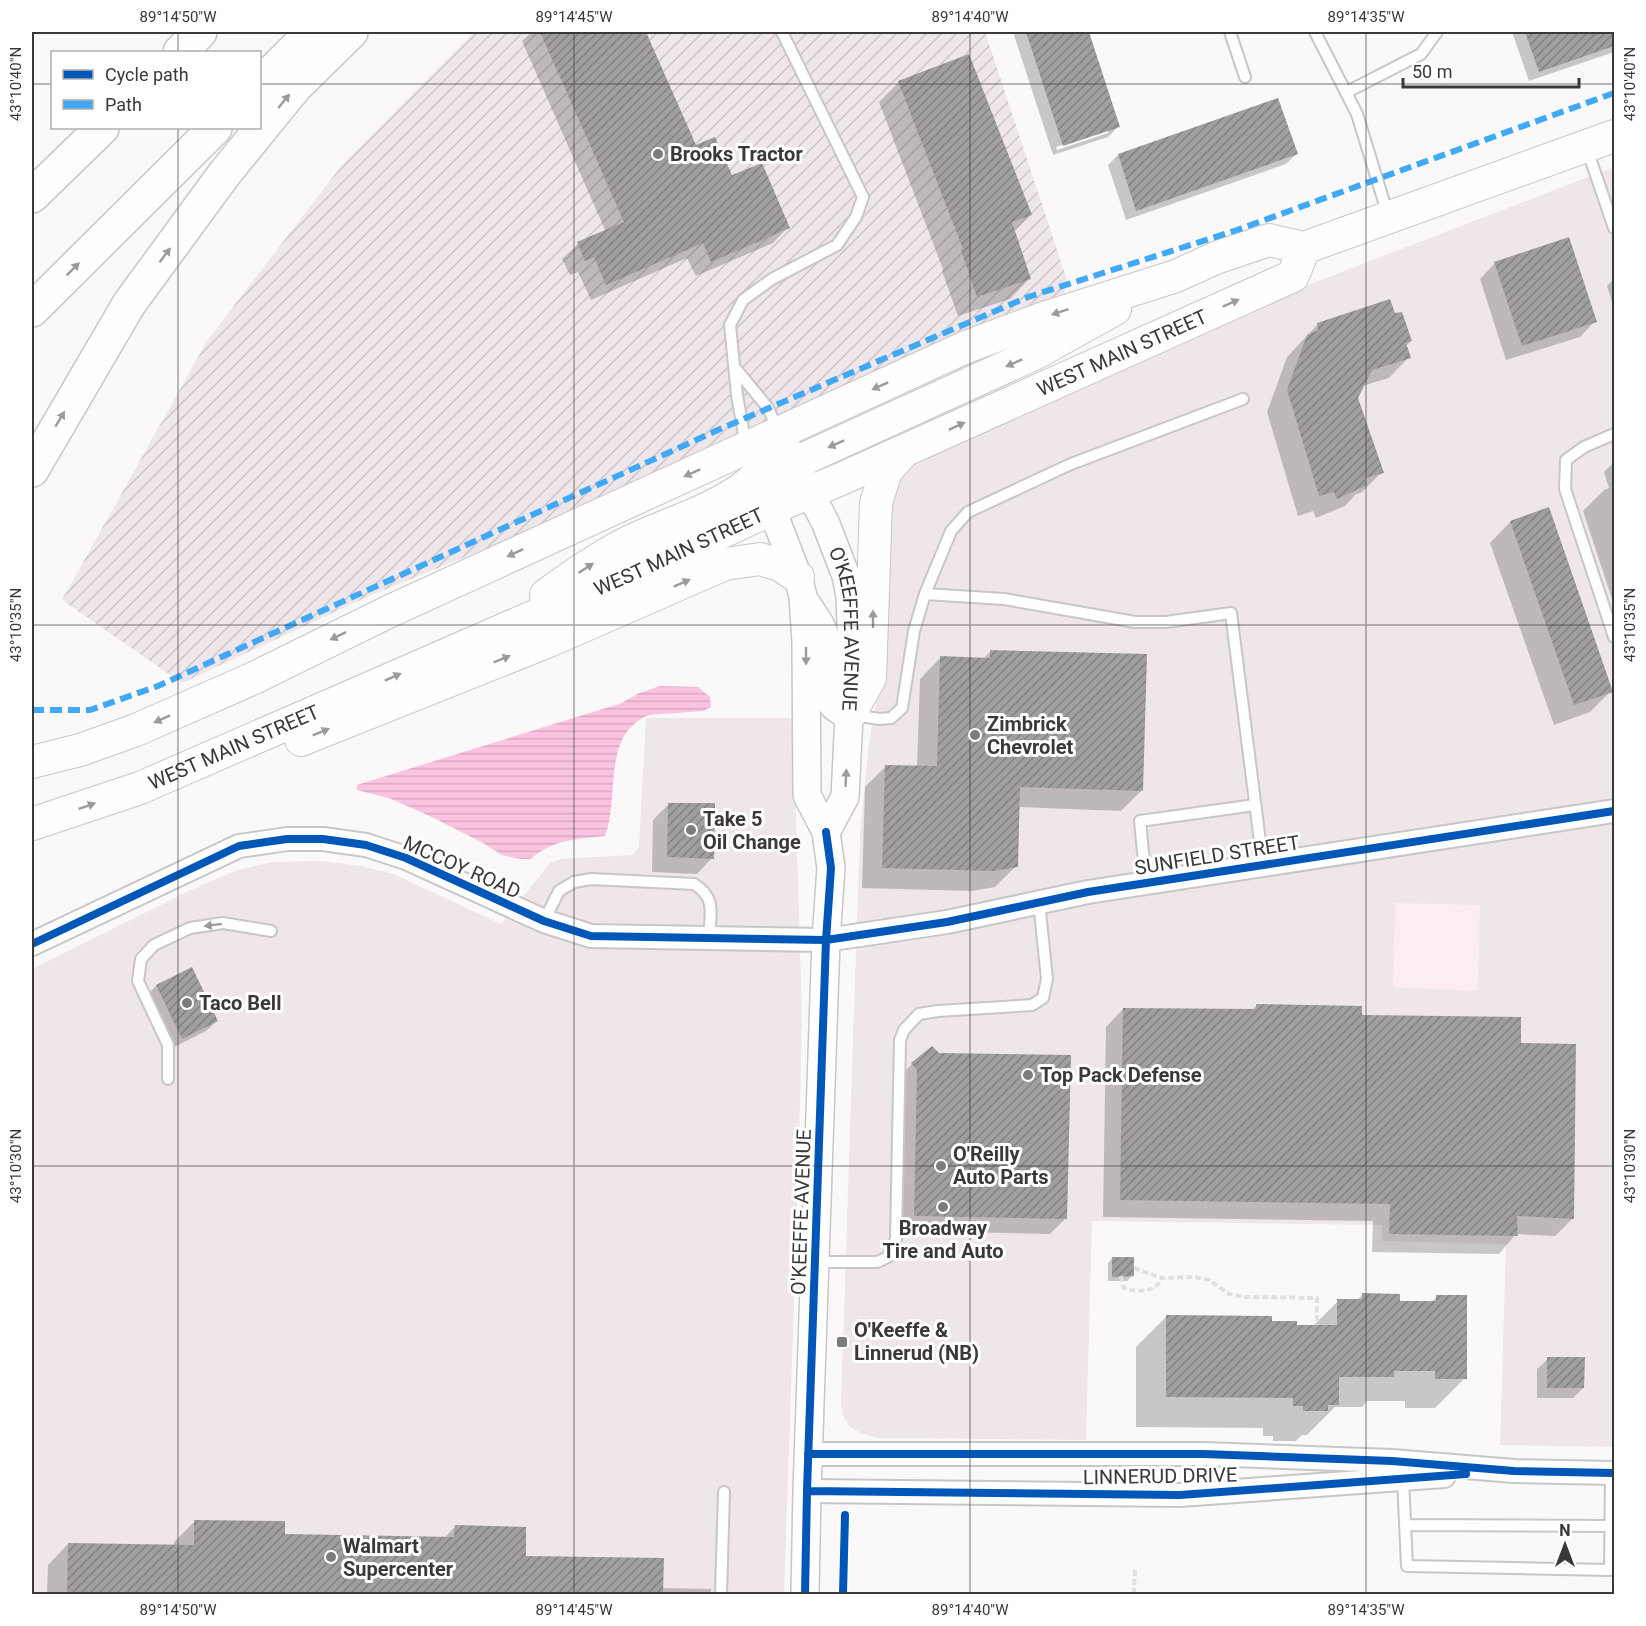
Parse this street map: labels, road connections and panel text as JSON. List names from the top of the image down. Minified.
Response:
{"streets":{"main road":["WEST MAIN STREET"],"street":["O'KEEFFE AVENUE","SUNFIELD STREET","MCCOY ROAD","LINNERUD DRIVE"]},"crossings":[["WEST MAIN STREET","O'KEEFFE AVENUE"],["O'KEEFFE AVENUE","SUNFIELD STREET"],["O'KEEFFE AVENUE","MCCOY ROAD"],["O'KEEFFE AVENUE","LINNERUD DRIVE"],["SUNFIELD STREET","MCCOY ROAD"]],"places":{"other":["Brooks Tractor","Zimbrick Chevrolet","Take 5 Oil Change","Taco Bell","Top Pack Defense","O'Reilly Auto Parts","Broadway Tire and Auto","Walmart Supercenter"],"transit":["O'Keeffe & Linnerud (NB)"]},"legend":["Cycle path","Path"],"scale_bar":"50 m","north":"top","coordinates":["89°14'50\"W","89°14'45\"W","89°14'40\"W","89°14'35\"W","43°10'40\"N","43°10'35\"N","43°10'30\"N"]}
